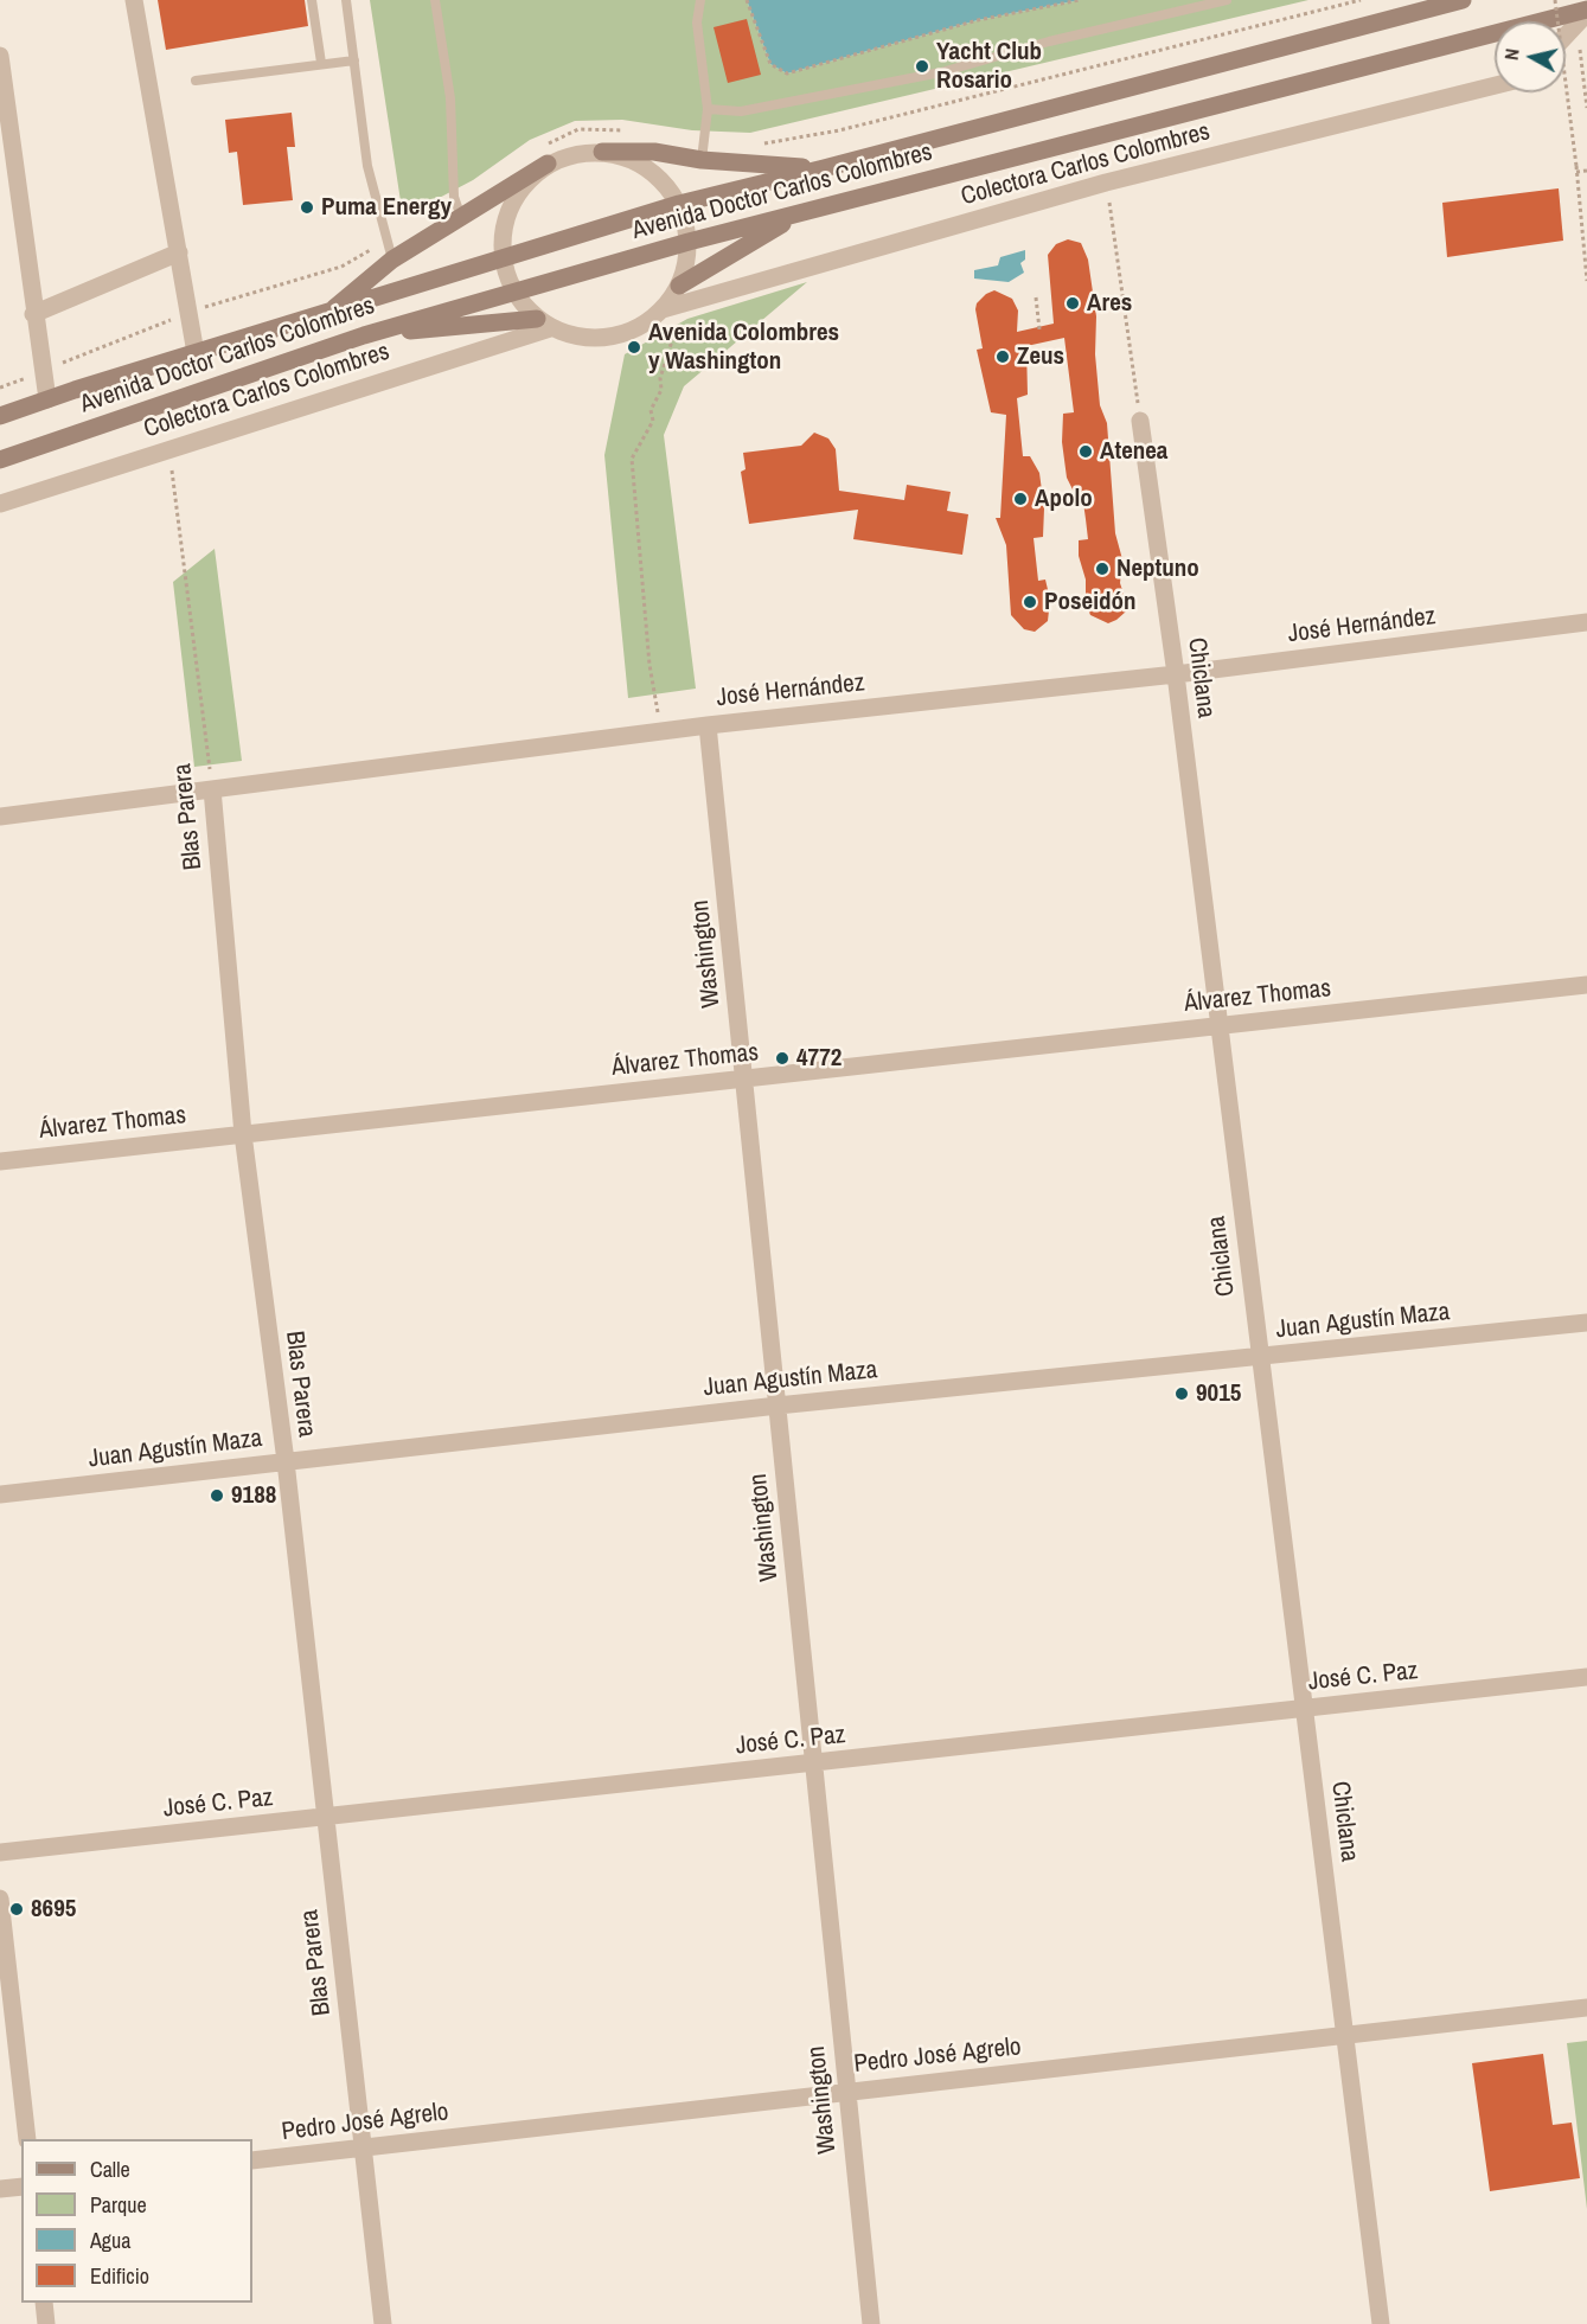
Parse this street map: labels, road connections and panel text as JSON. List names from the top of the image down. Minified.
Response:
{"streets":{"main road":["Avenida Doctor Carlos Colombres"],"street":["Colectora Carlos Colombres","José Hernández","Chiclana","Blas Parera","Washington","Álvarez Thomas","Juan Agustín Maza","José C. Paz","Pedro José Agrelo"]},"crossings":[["Colectora Carlos Colombres","Blas Parera"],["José Hernández","Chiclana"],["José Hernández","Blas Parera"],["José Hernández","Washington"],["Chiclana","Álvarez Thomas"],["Chiclana","Juan Agustín Maza"],["Chiclana","José C. Paz"],["Chiclana","Pedro José Agrelo"],["Blas Parera","Álvarez Thomas"],["Blas Parera","Juan Agustín Maza"],["Blas Parera","José C. Paz"],["Blas Parera","Pedro José Agrelo"],["Washington","Álvarez Thomas"],["Washington","Juan Agustín Maza"],["Washington","José C. Paz"],["Washington","Pedro José Agrelo"]],"places":["Yacht Club Rosario","Puma Energy","Ares","Avenida Colombres y Washington","Zeus","Atenea","Apolo","Neptuno","Poseidón","4772","9015","9188","8695"],"legend":["Calle","Parque","Agua","Edificio"],"north":"left"}
